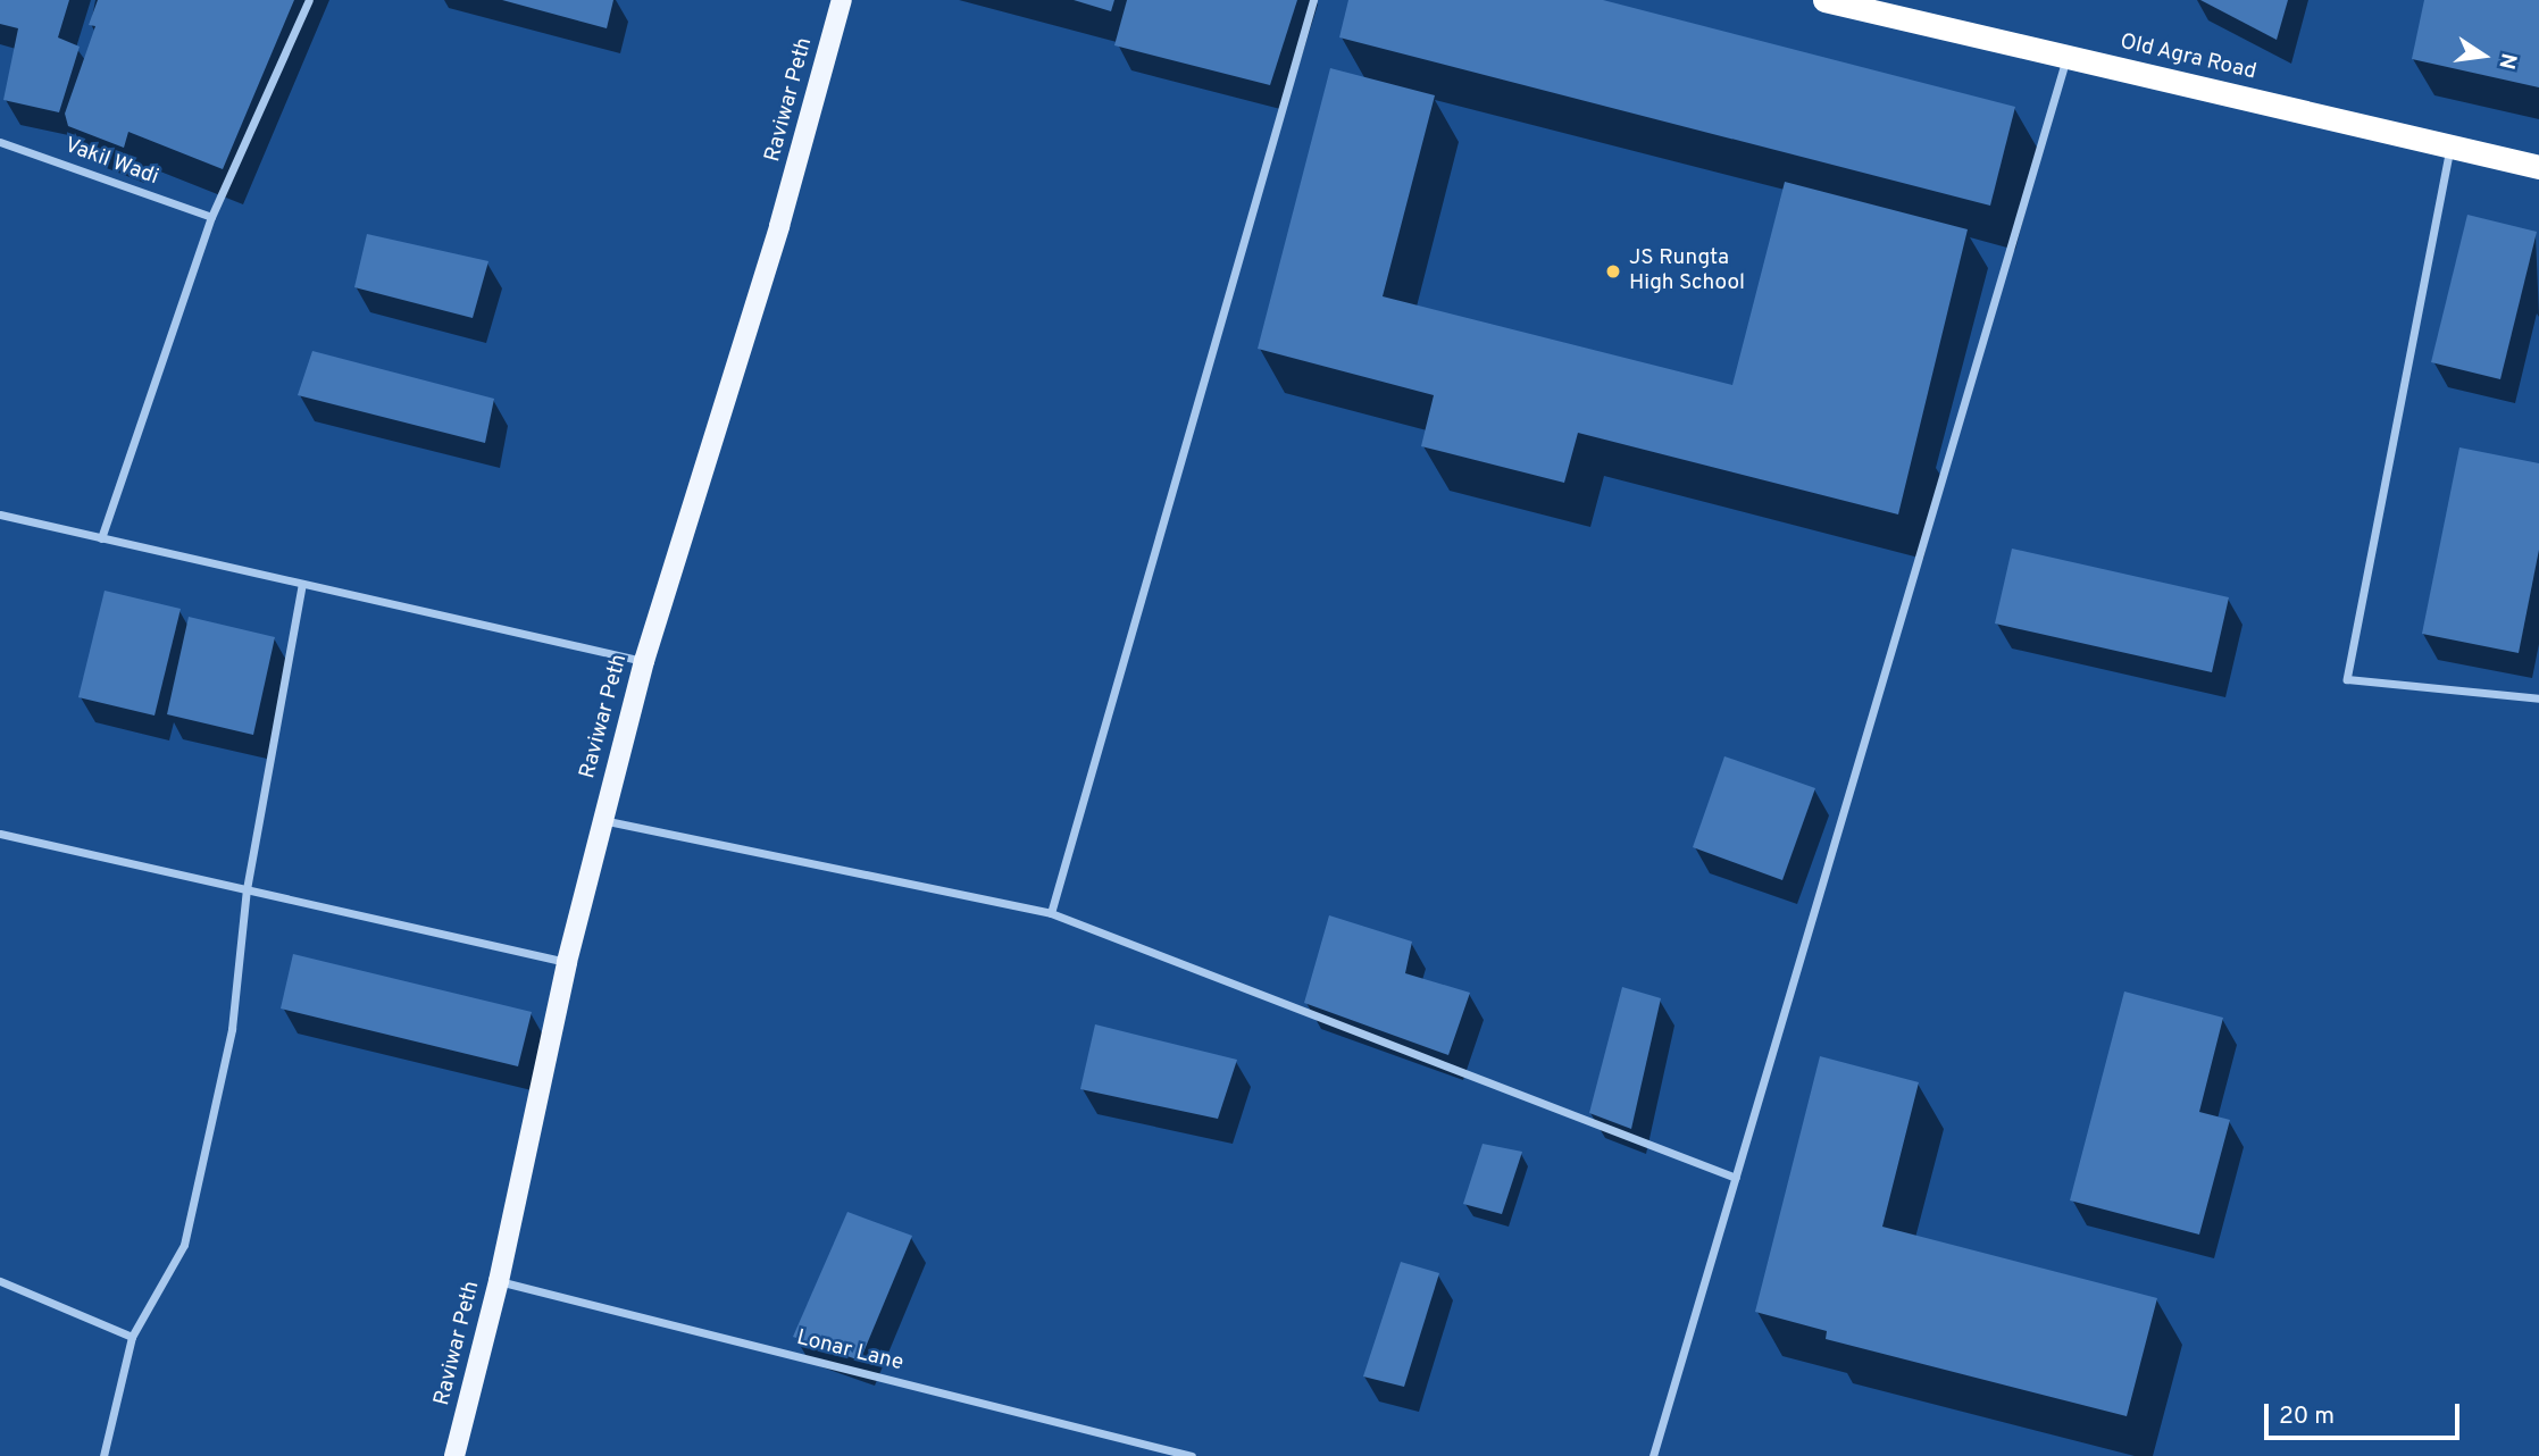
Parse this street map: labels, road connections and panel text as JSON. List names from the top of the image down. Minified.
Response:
{"streets":{"highway":["Old Agra Road"],"main road":["Raviwar Peth"],"street":["Vakil Wadi","Lonar Lane"]},"crossings":[["Raviwar Peth","Lonar Lane"]],"places":["JS Rungta High School"],"scale_bar":"20 m","north":"right"}
